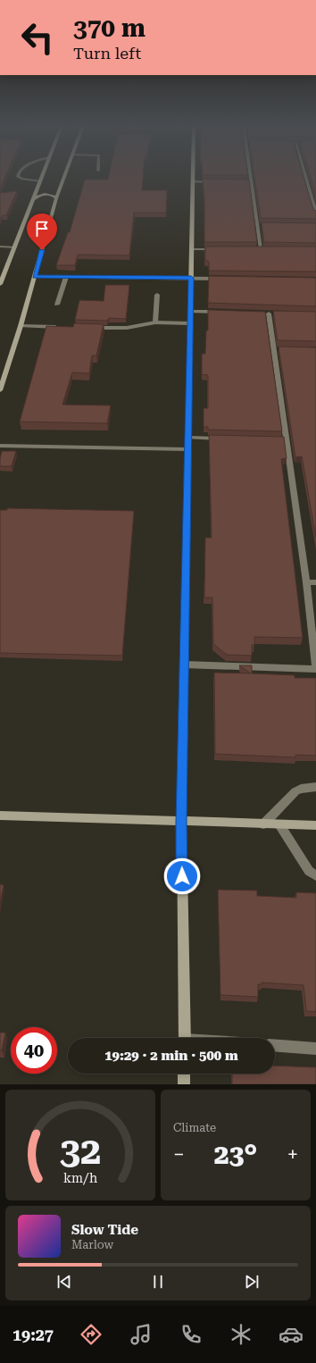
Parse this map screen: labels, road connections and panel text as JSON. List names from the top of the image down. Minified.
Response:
{"page":{"turn":["370 m","Turn left"],"limit":"40","trip":"19:29 · 2 min · 500 m","tile":"Climate","heat":["−","23°","+"],"song":["Slow Tide","Marlow"],"tabs":"19:27","gauge":["32","km/h"]}}
